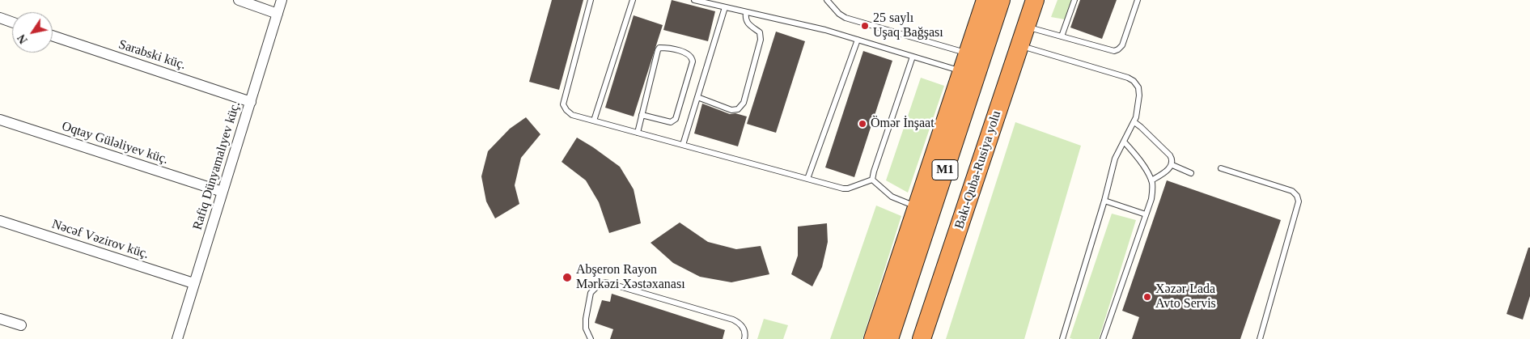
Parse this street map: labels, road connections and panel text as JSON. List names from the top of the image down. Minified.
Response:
{"streets":{"highway":["M1","Bakı-Quba-Rusiya yolu"],"street":["Sarabski küç.","Oqtay Güləliyev küç.","Rafiq Dünyamalıyev küç.","Nəcəf Vəzirov küç."]},"crossings":[["Sarabski küç.","Rafiq Dünyamalıyev küç."],["Oqtay Güləliyev küç.","Rafiq Dünyamalıyev küç."],["Rafiq Dünyamalıyev küç.","Nəcəf Vəzirov küç."]],"places":["25 saylı Uşaq Bağşası","Ömər İnşaat","Abşeron Rayon Mərkəzi Xəstəxanası","Xəzər Lada Avto Servis"],"north":"bottom left"}
